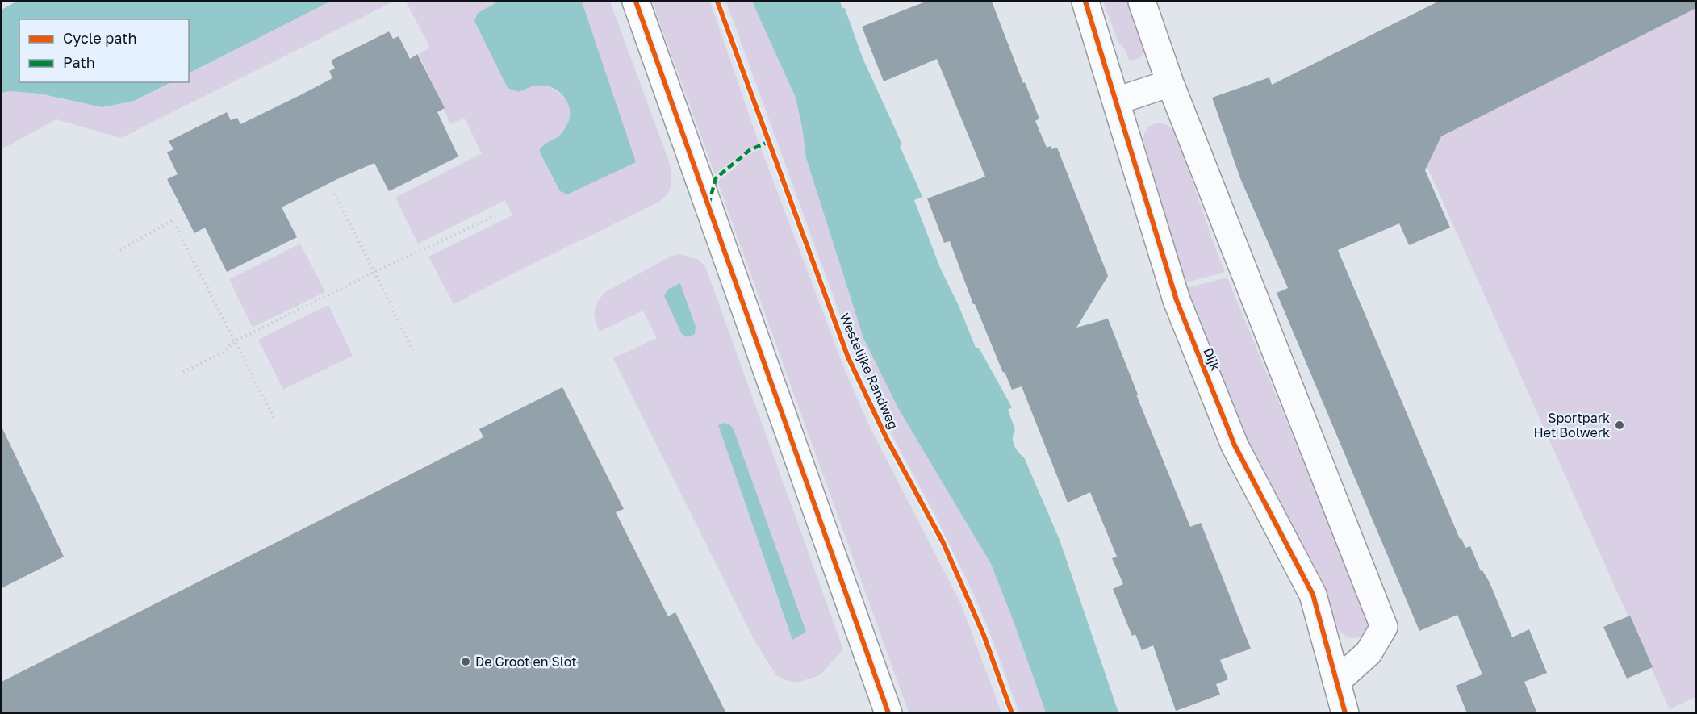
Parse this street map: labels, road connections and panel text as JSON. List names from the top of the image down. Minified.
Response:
{"streets":{"street":["Dijk"],"cycle path":["Westelijke Randweg"]},"places":["Sportpark Het Bolwerk","De Groot en Slot"],"legend":["Cycle path","Path"]}
